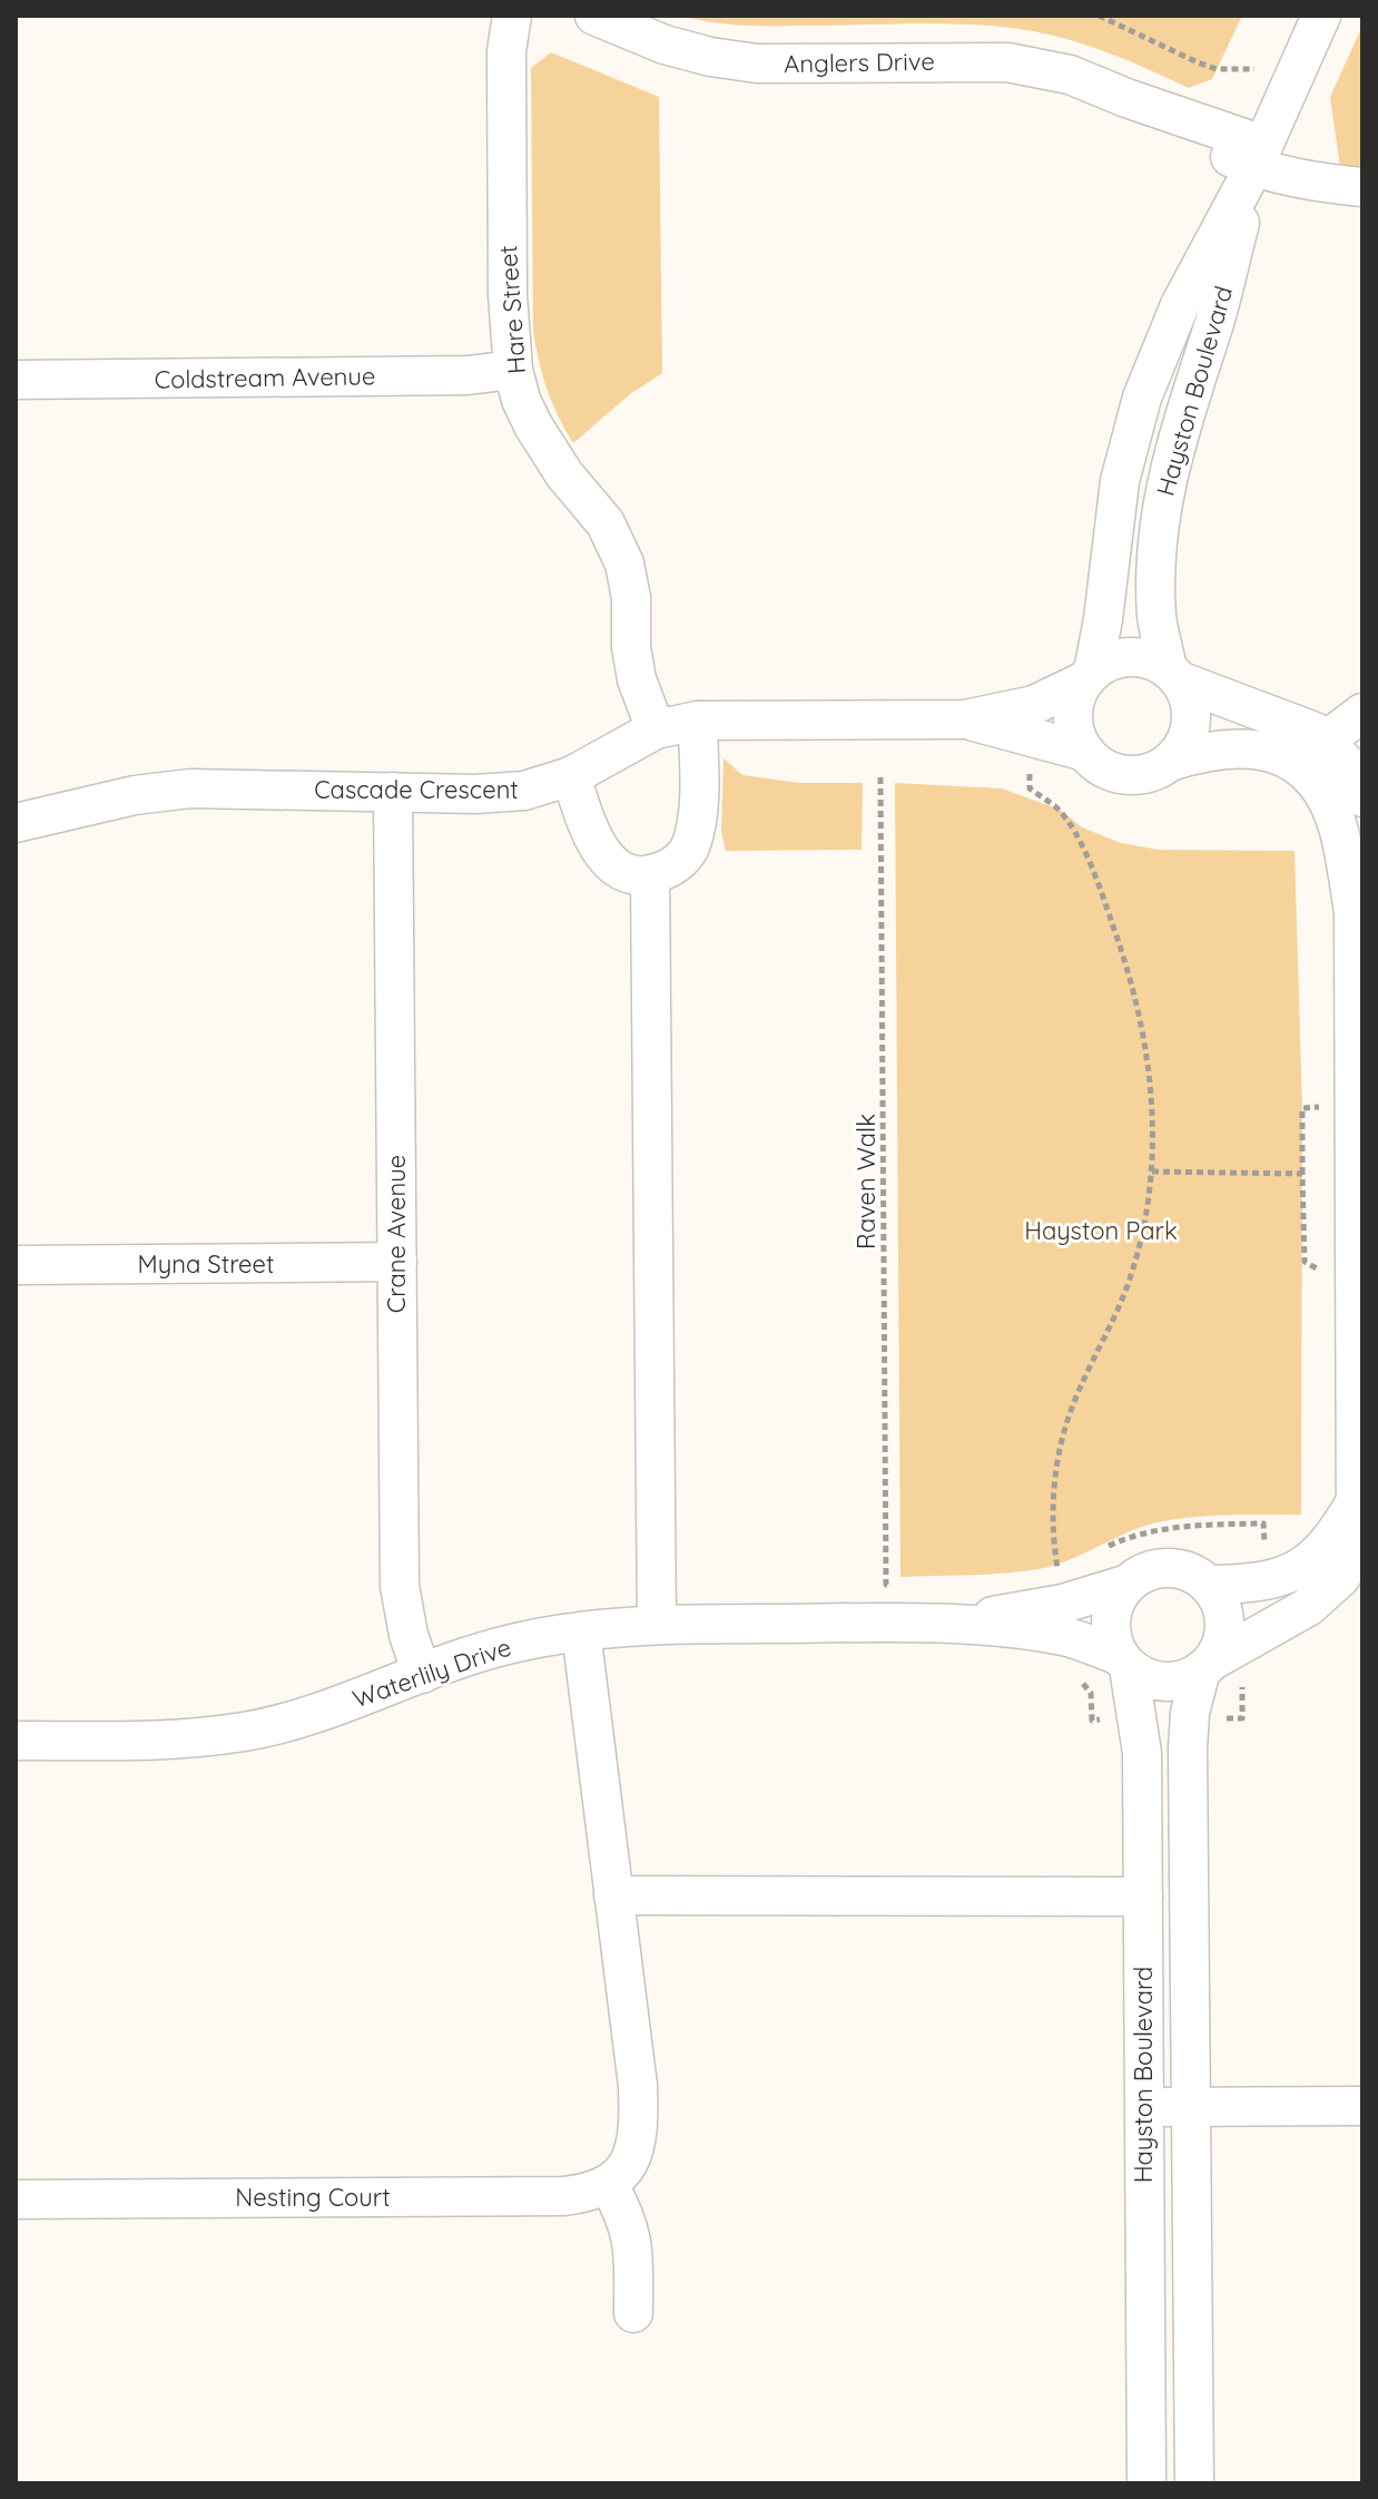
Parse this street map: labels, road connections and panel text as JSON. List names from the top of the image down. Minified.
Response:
{"streets":{"street":["Anglers Drive","Hare Street","Coldstream Avenue","Hayston Boulevard","Cascade Crescent","Crane Avenue","Myna Street","Waterlily Drive","Nesting Court"],"path":["Raven Walk"]},"crossings":[["Anglers Drive","Hayston Boulevard"],["Hare Street","Coldstream Avenue"],["Hare Street","Cascade Crescent"],["Hayston Boulevard","Cascade Crescent"],["Hayston Boulevard","Waterlily Drive"],["Cascade Crescent","Crane Avenue"],["Crane Avenue","Myna Street"],["Crane Avenue","Waterlily Drive"]],"parks":["Hayston Park"]}
